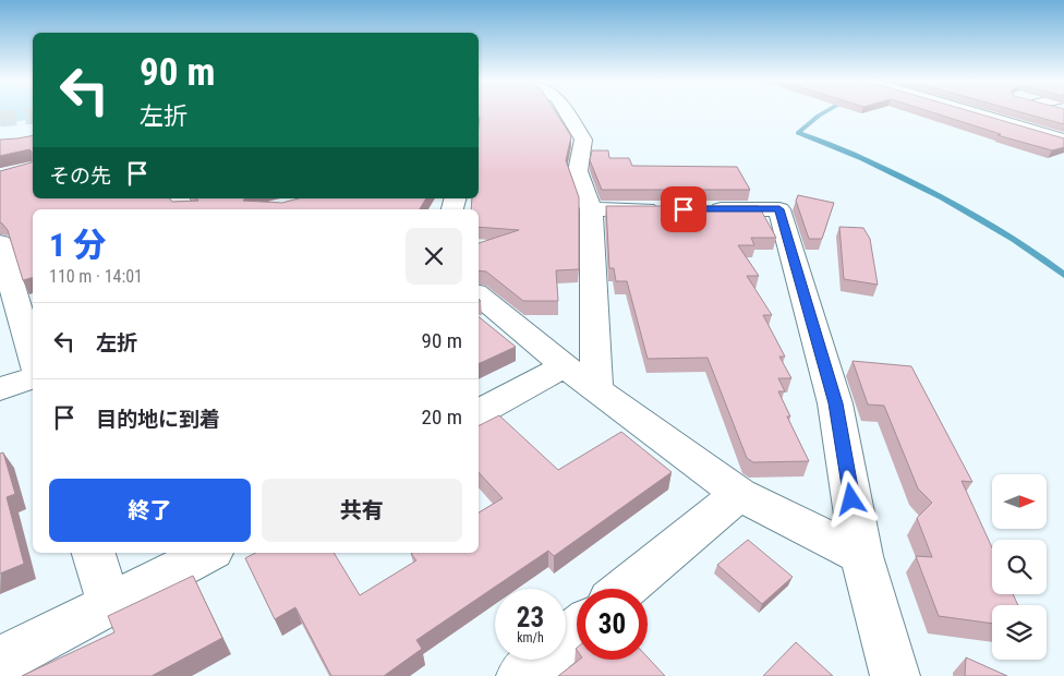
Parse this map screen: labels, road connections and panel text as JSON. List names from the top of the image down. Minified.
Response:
{"north":"right","page":{"turn":["90 m","左折"],"then":"その先","heading":["1 分","110 m · 14:01"],"list":[{"name":"左折","value":"90 m"},{"name":"目的地に到着","value":"20 m"}],"buttons":["終了","共有"],"speed":"23 km/h","limit":"30"}}
